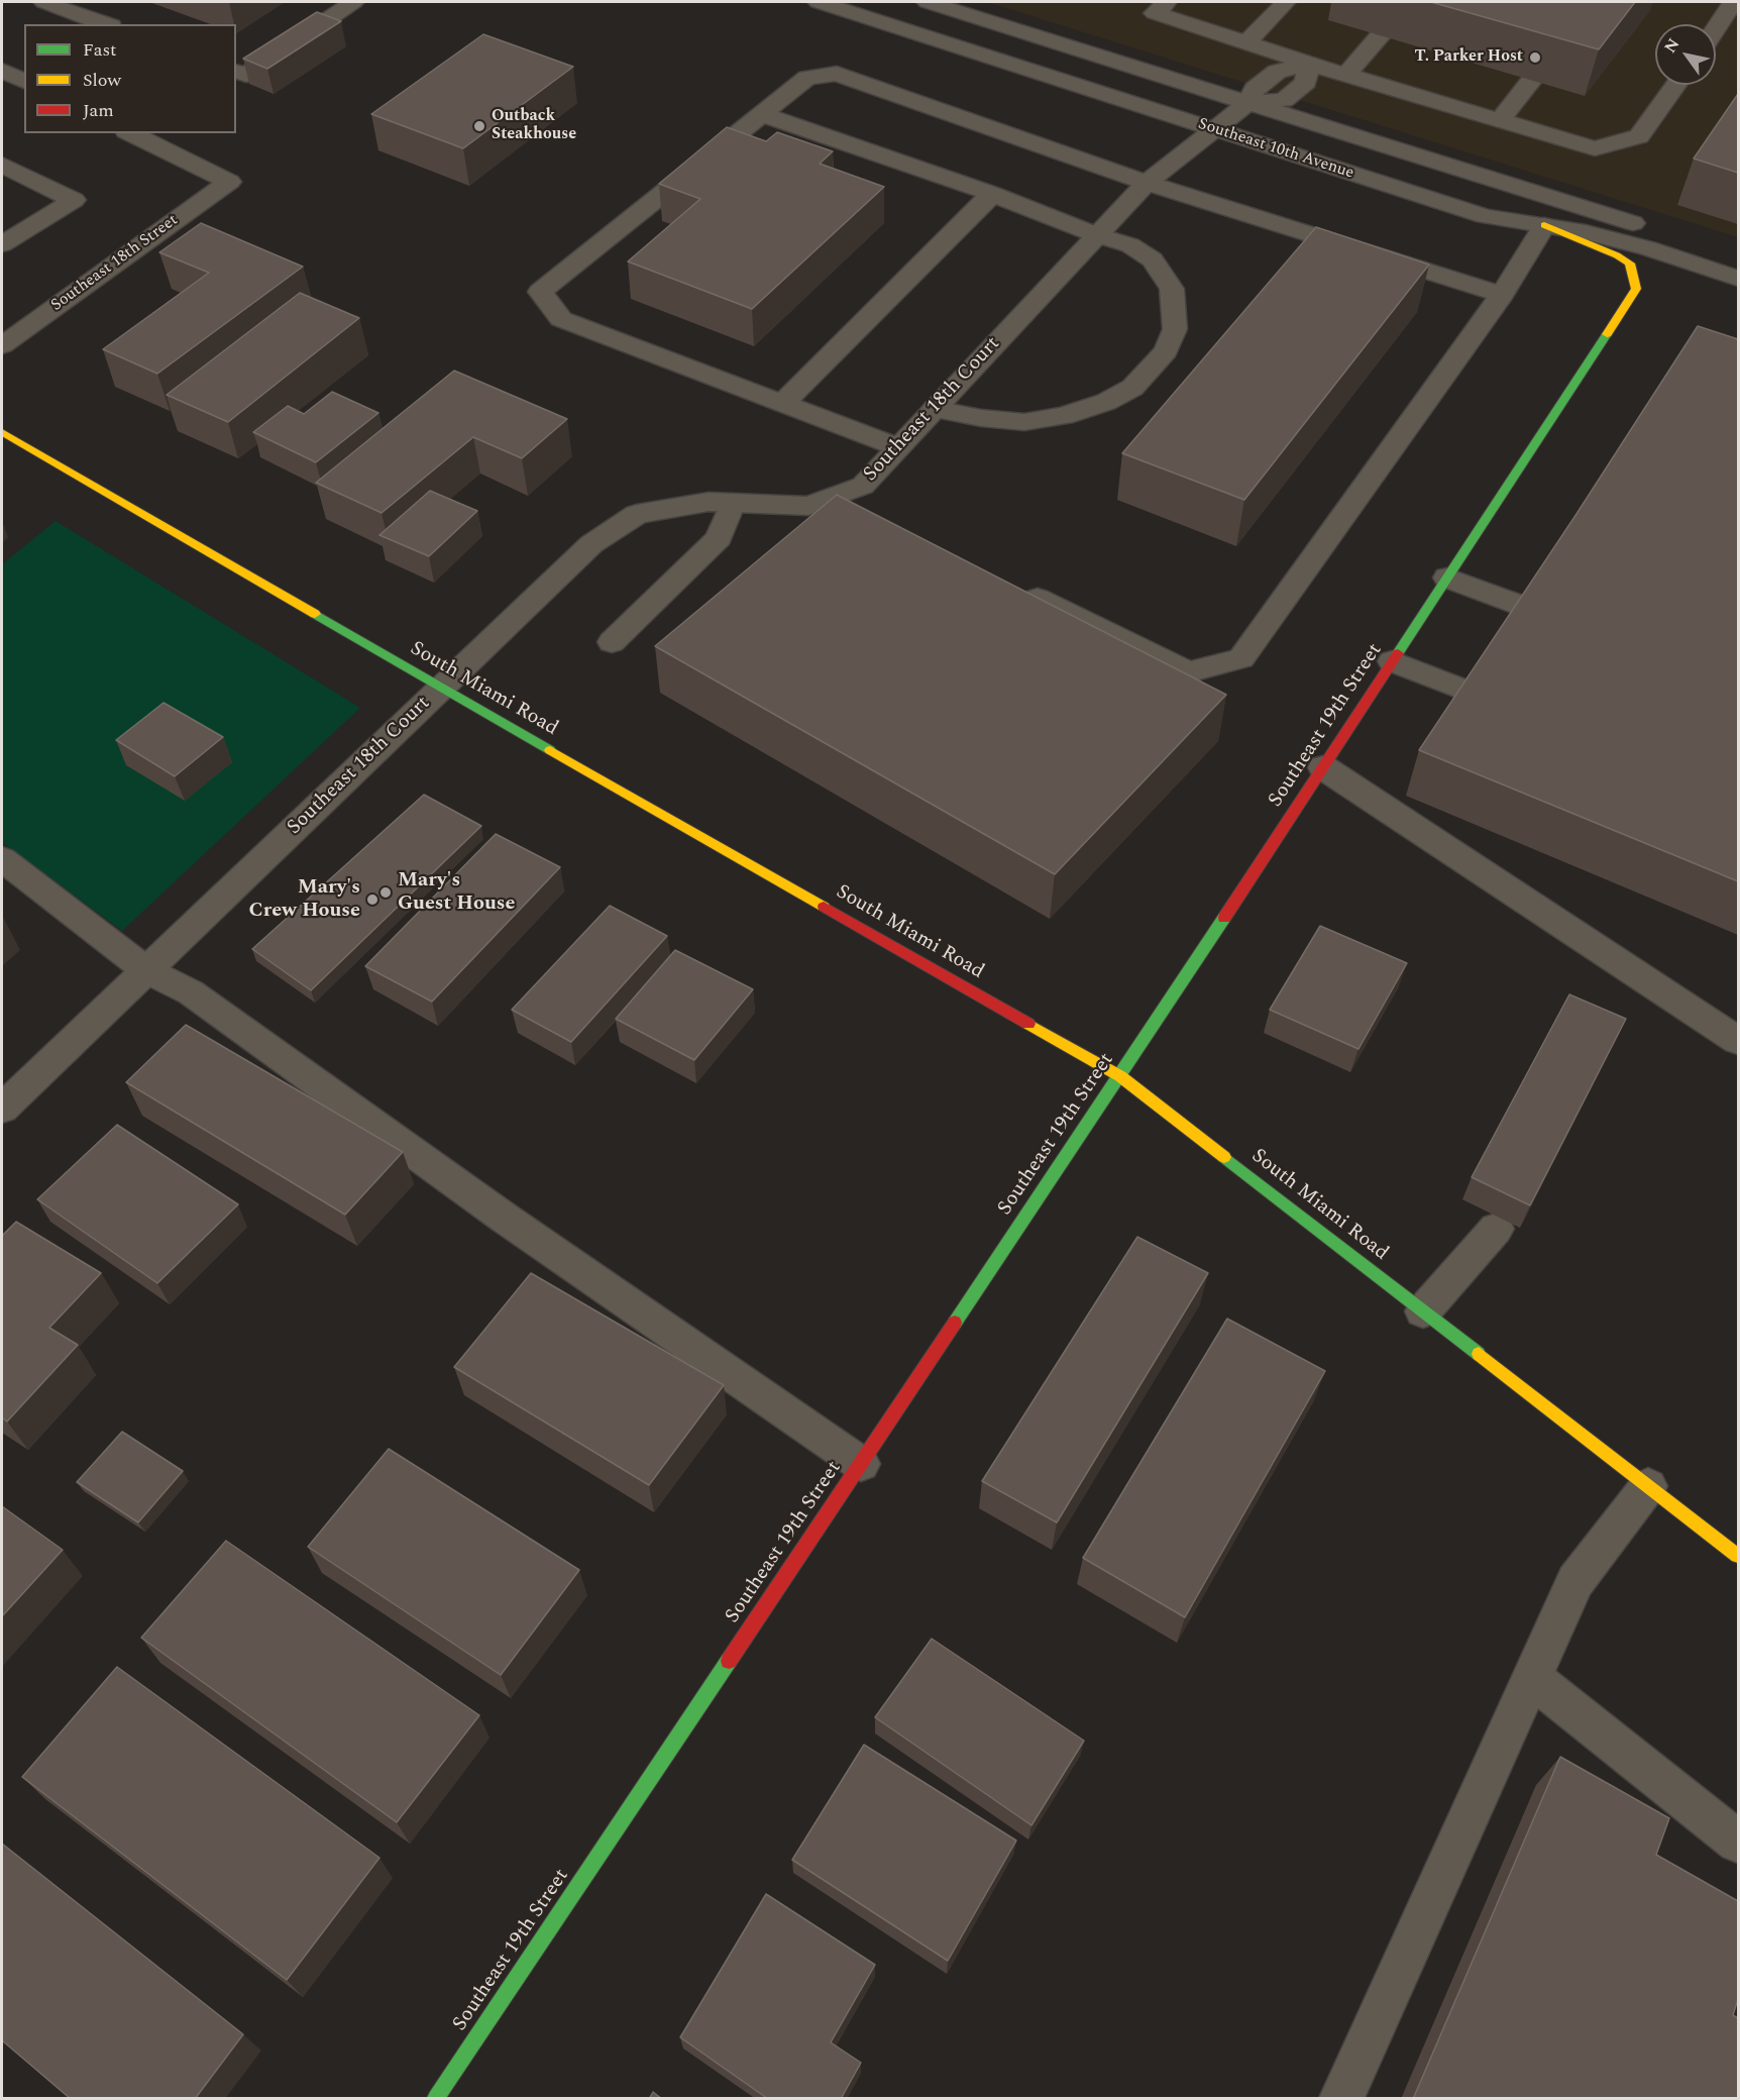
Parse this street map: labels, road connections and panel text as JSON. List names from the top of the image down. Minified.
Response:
{"streets":{"street":["Southeast 10th Avenue","Southeast 18th Street","Southeast 18th Court","South Miami Road","Southeast 19th Street"]},"crossings":[["Southeast 10th Avenue","Southeast 18th Court"],["Southeast 10th Avenue","Southeast 19th Street"],["Southeast 18th Court","South Miami Road"],["South Miami Road","Southeast 19th Street"]],"places":["T. Parker Host","Outback Steakhouse","Mary's Guest House","Mary's Crew House"],"legend":["Fast","Slow","Jam"],"north":"top left"}
